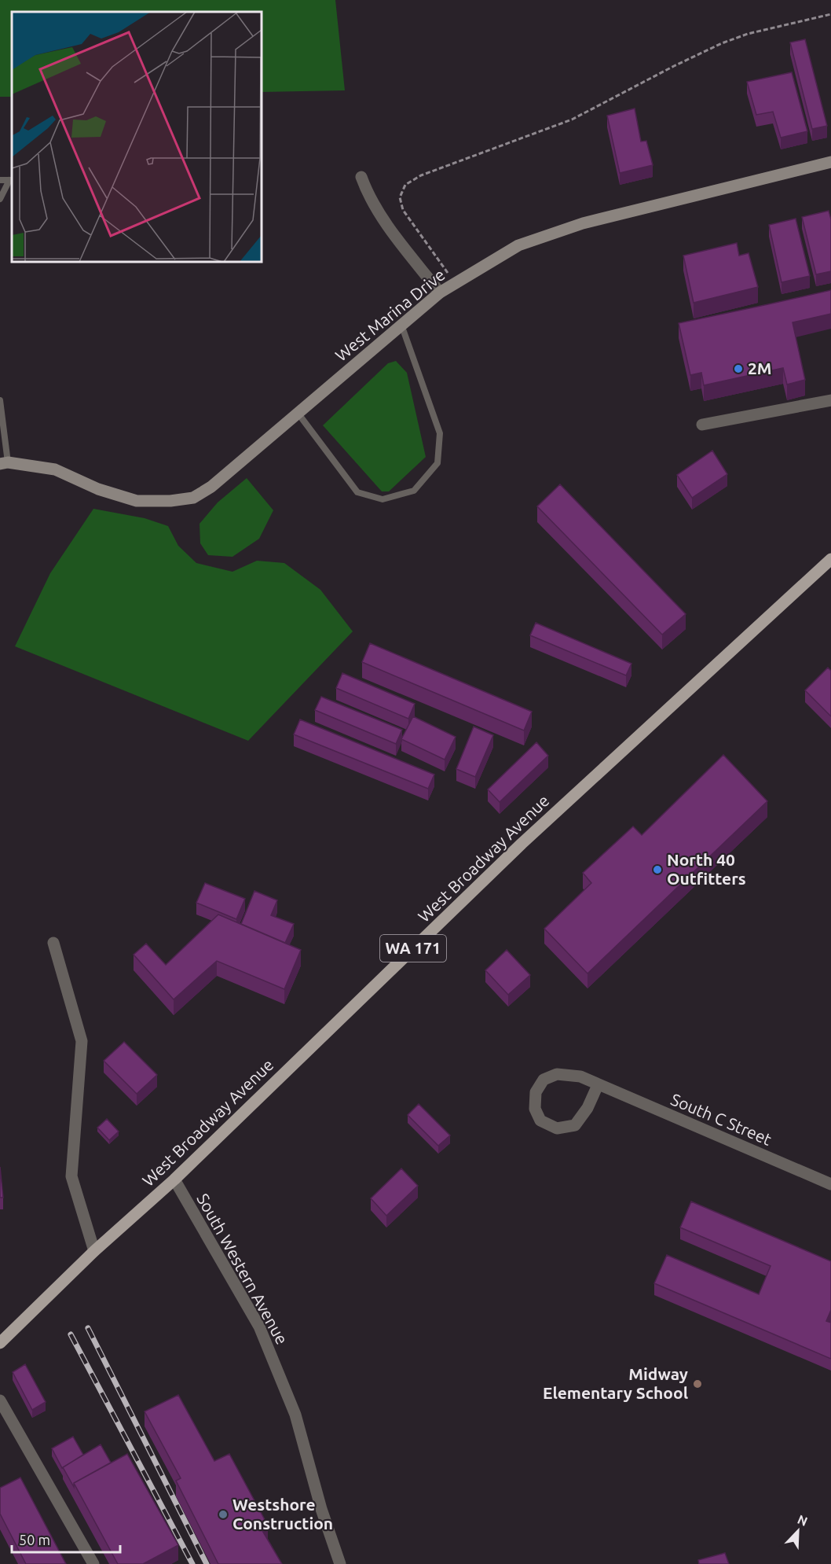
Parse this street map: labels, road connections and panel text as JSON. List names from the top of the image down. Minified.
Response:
{"streets":{"main road":["West Broadway Avenue","WA 171"],"street":["West Marina Drive","South C Street","South Western Avenue"]},"crossings":[["West Broadway Avenue","South Western Avenue"]],"places":["2M","North 40 Outfitters","Midway Elementary School","Westshore Construction"],"scale_bar":"50 m","north":"top right"}
